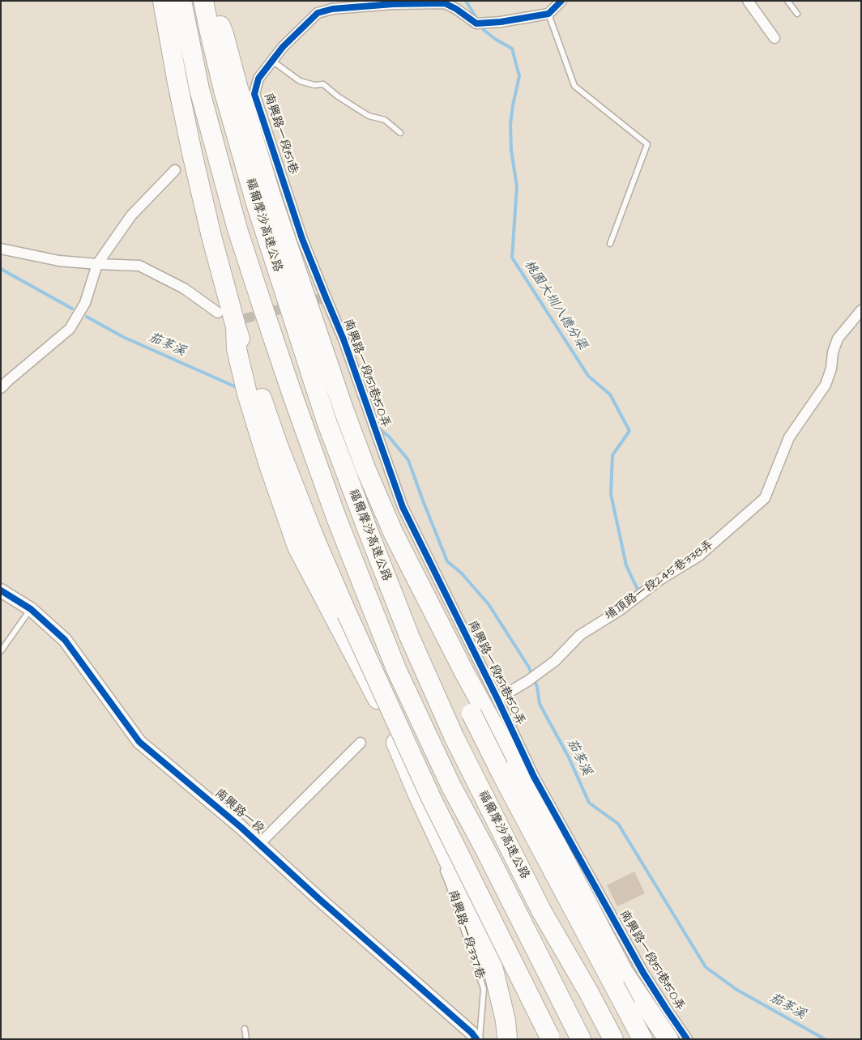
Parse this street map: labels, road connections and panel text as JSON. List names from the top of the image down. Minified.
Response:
{"streets":{"highway":["福爾摩沙高速公路"],"street":["南興路一段151巷","南興路一段151巷150弄","埔頂路一段245巷338弄","南興路一段"],"lane":["南興路一段337巷"]},"crossings":[["南興路一段151巷","南興路一段151巷150弄"],["南興路一段151巷150弄","埔頂路一段245巷338弄"]],"water":["桃園大圳八德分渠","茄苳溪"]}
